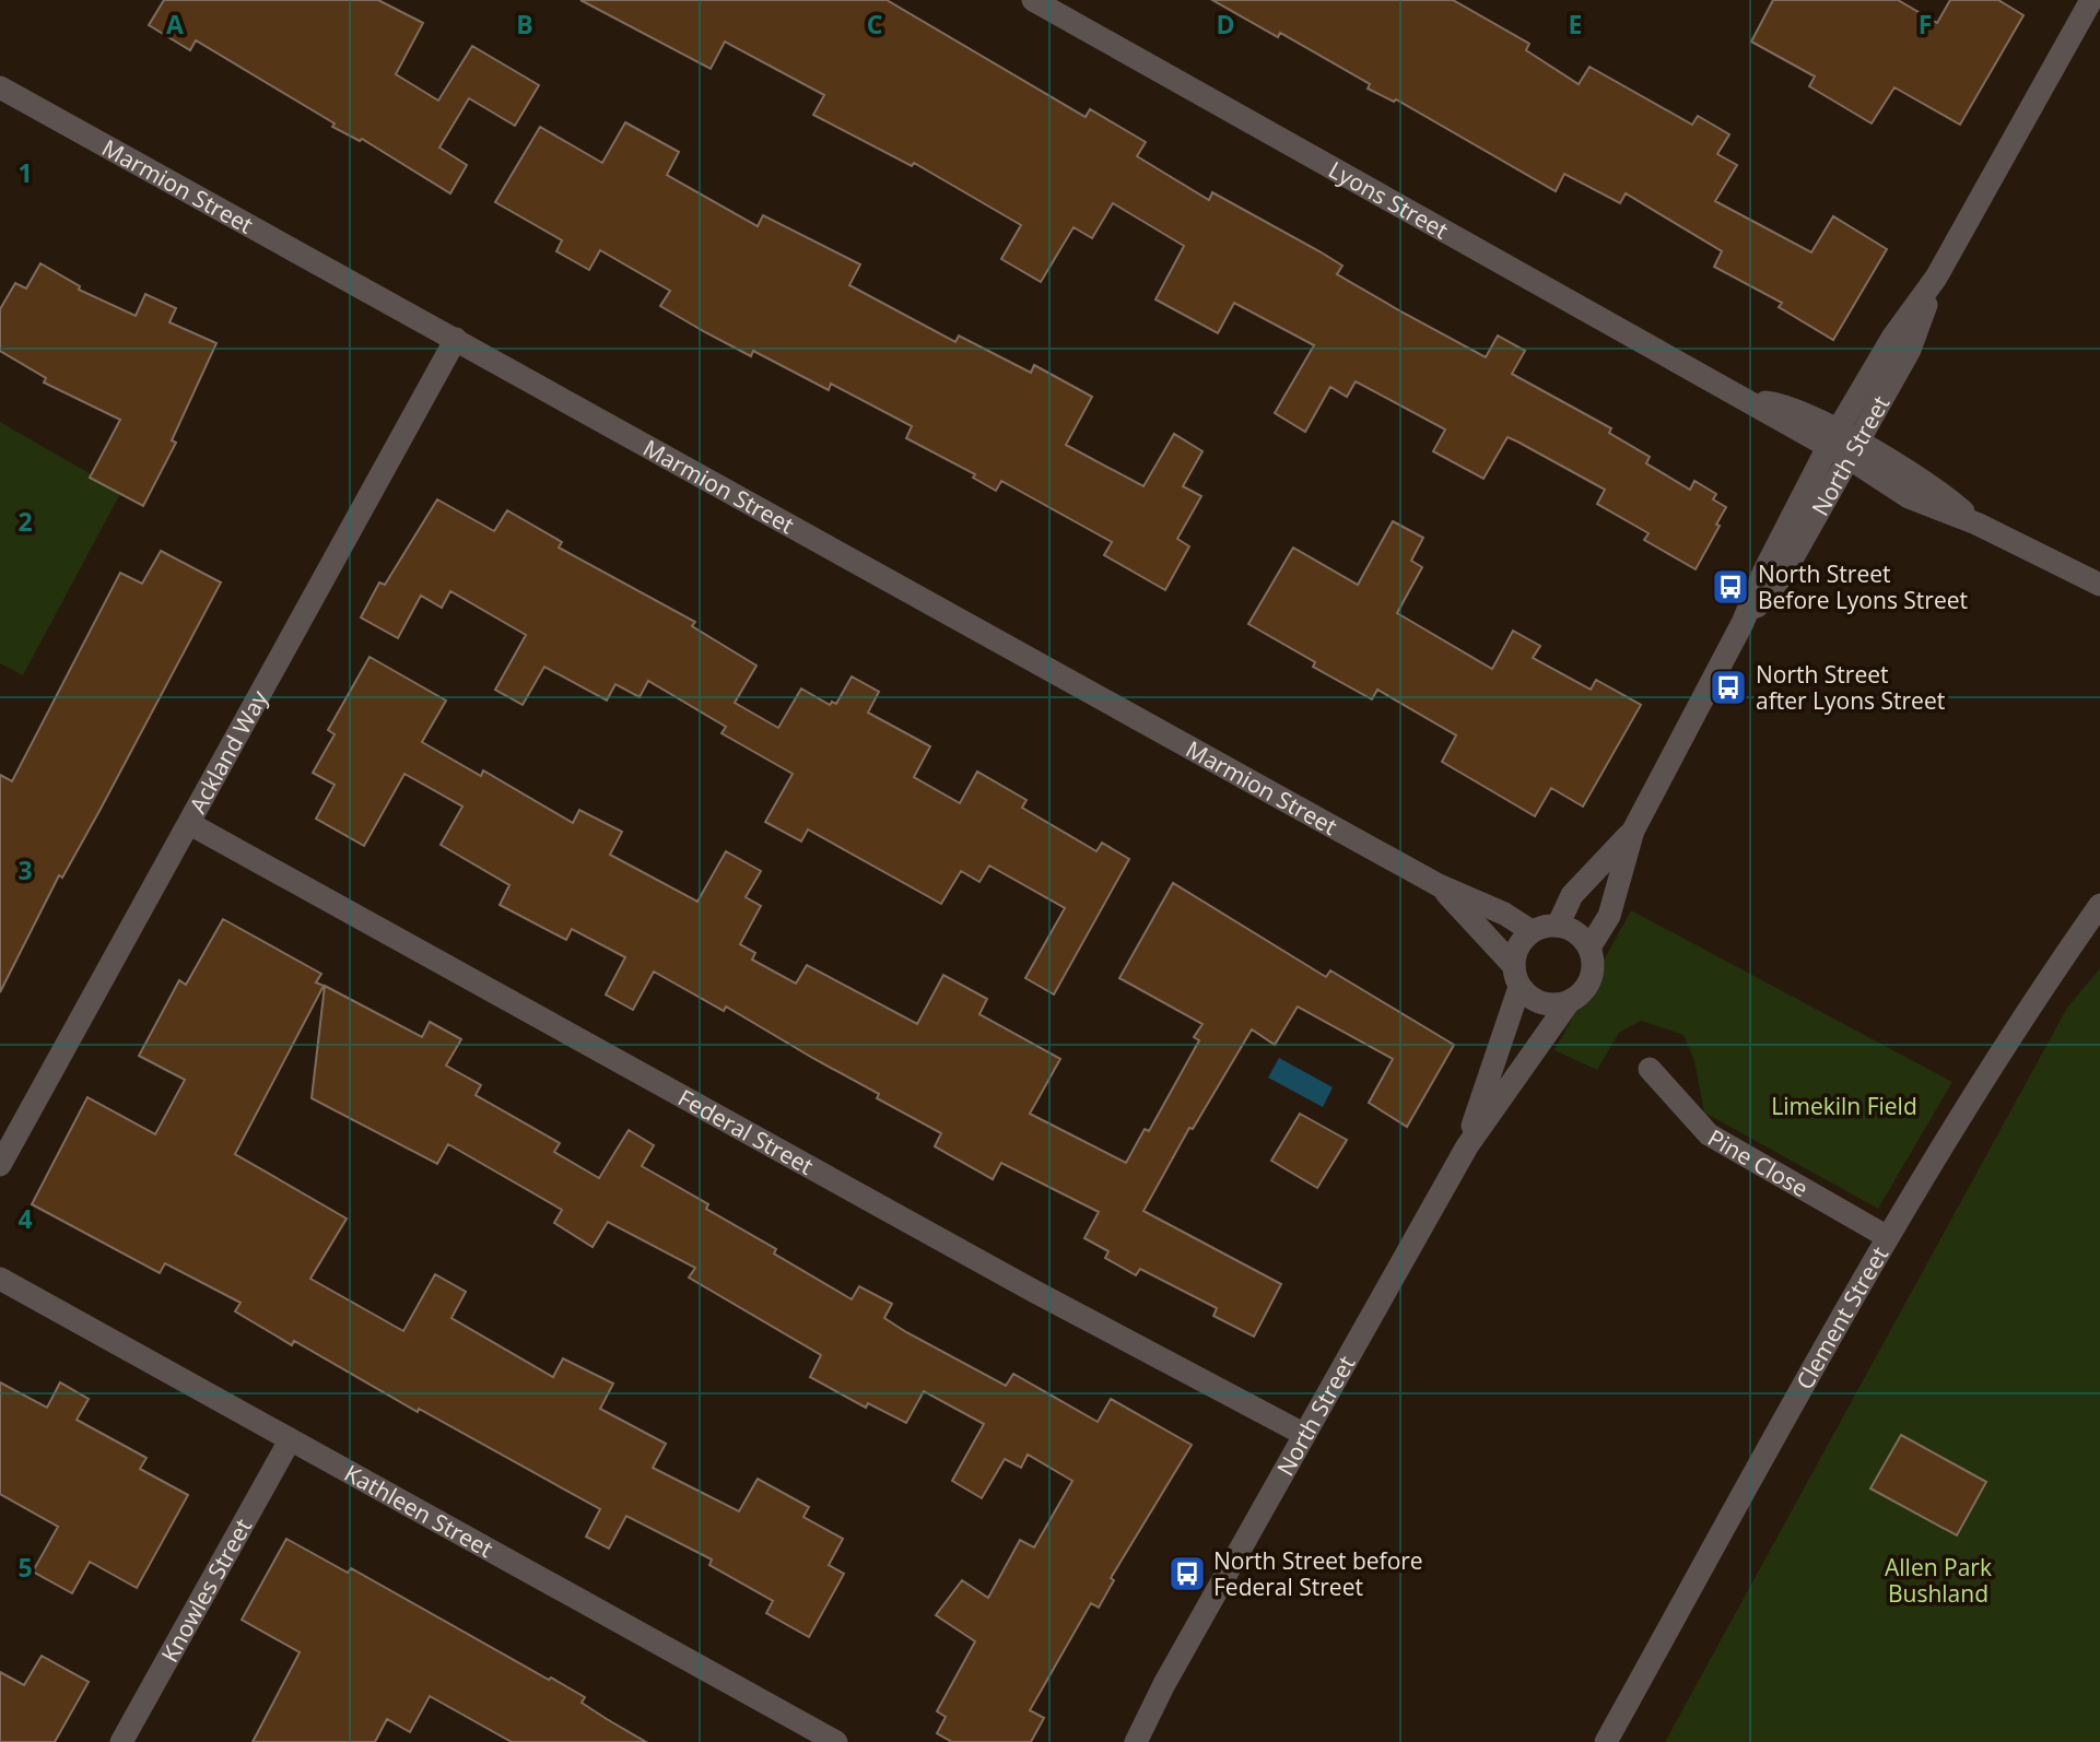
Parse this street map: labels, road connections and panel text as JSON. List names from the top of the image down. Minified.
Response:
{"streets":{"street":["Marmion Street","Lyons Street","North Street","Ackland Way","Federal Street","Pine Close","Clement Street","Kathleen Street","Knowles Street"]},"crossings":[["Marmion Street","North Street"],["Marmion Street","Ackland Way"],["Lyons Street","North Street"],["North Street","Federal Street"],["Ackland Way","Federal Street"],["Pine Close","Clement Street"],["Kathleen Street","Knowles Street"]],"parks":["Limekiln Field","Allen Park Bushland"],"places":{"bus stop":["North Street Before Lyons Street","North Street after Lyons Street","North Street before Federal Street"]},"grid":{"columns":["A","B","C","D","E","F"],"rows":["1","2","3","4","5"]}}
